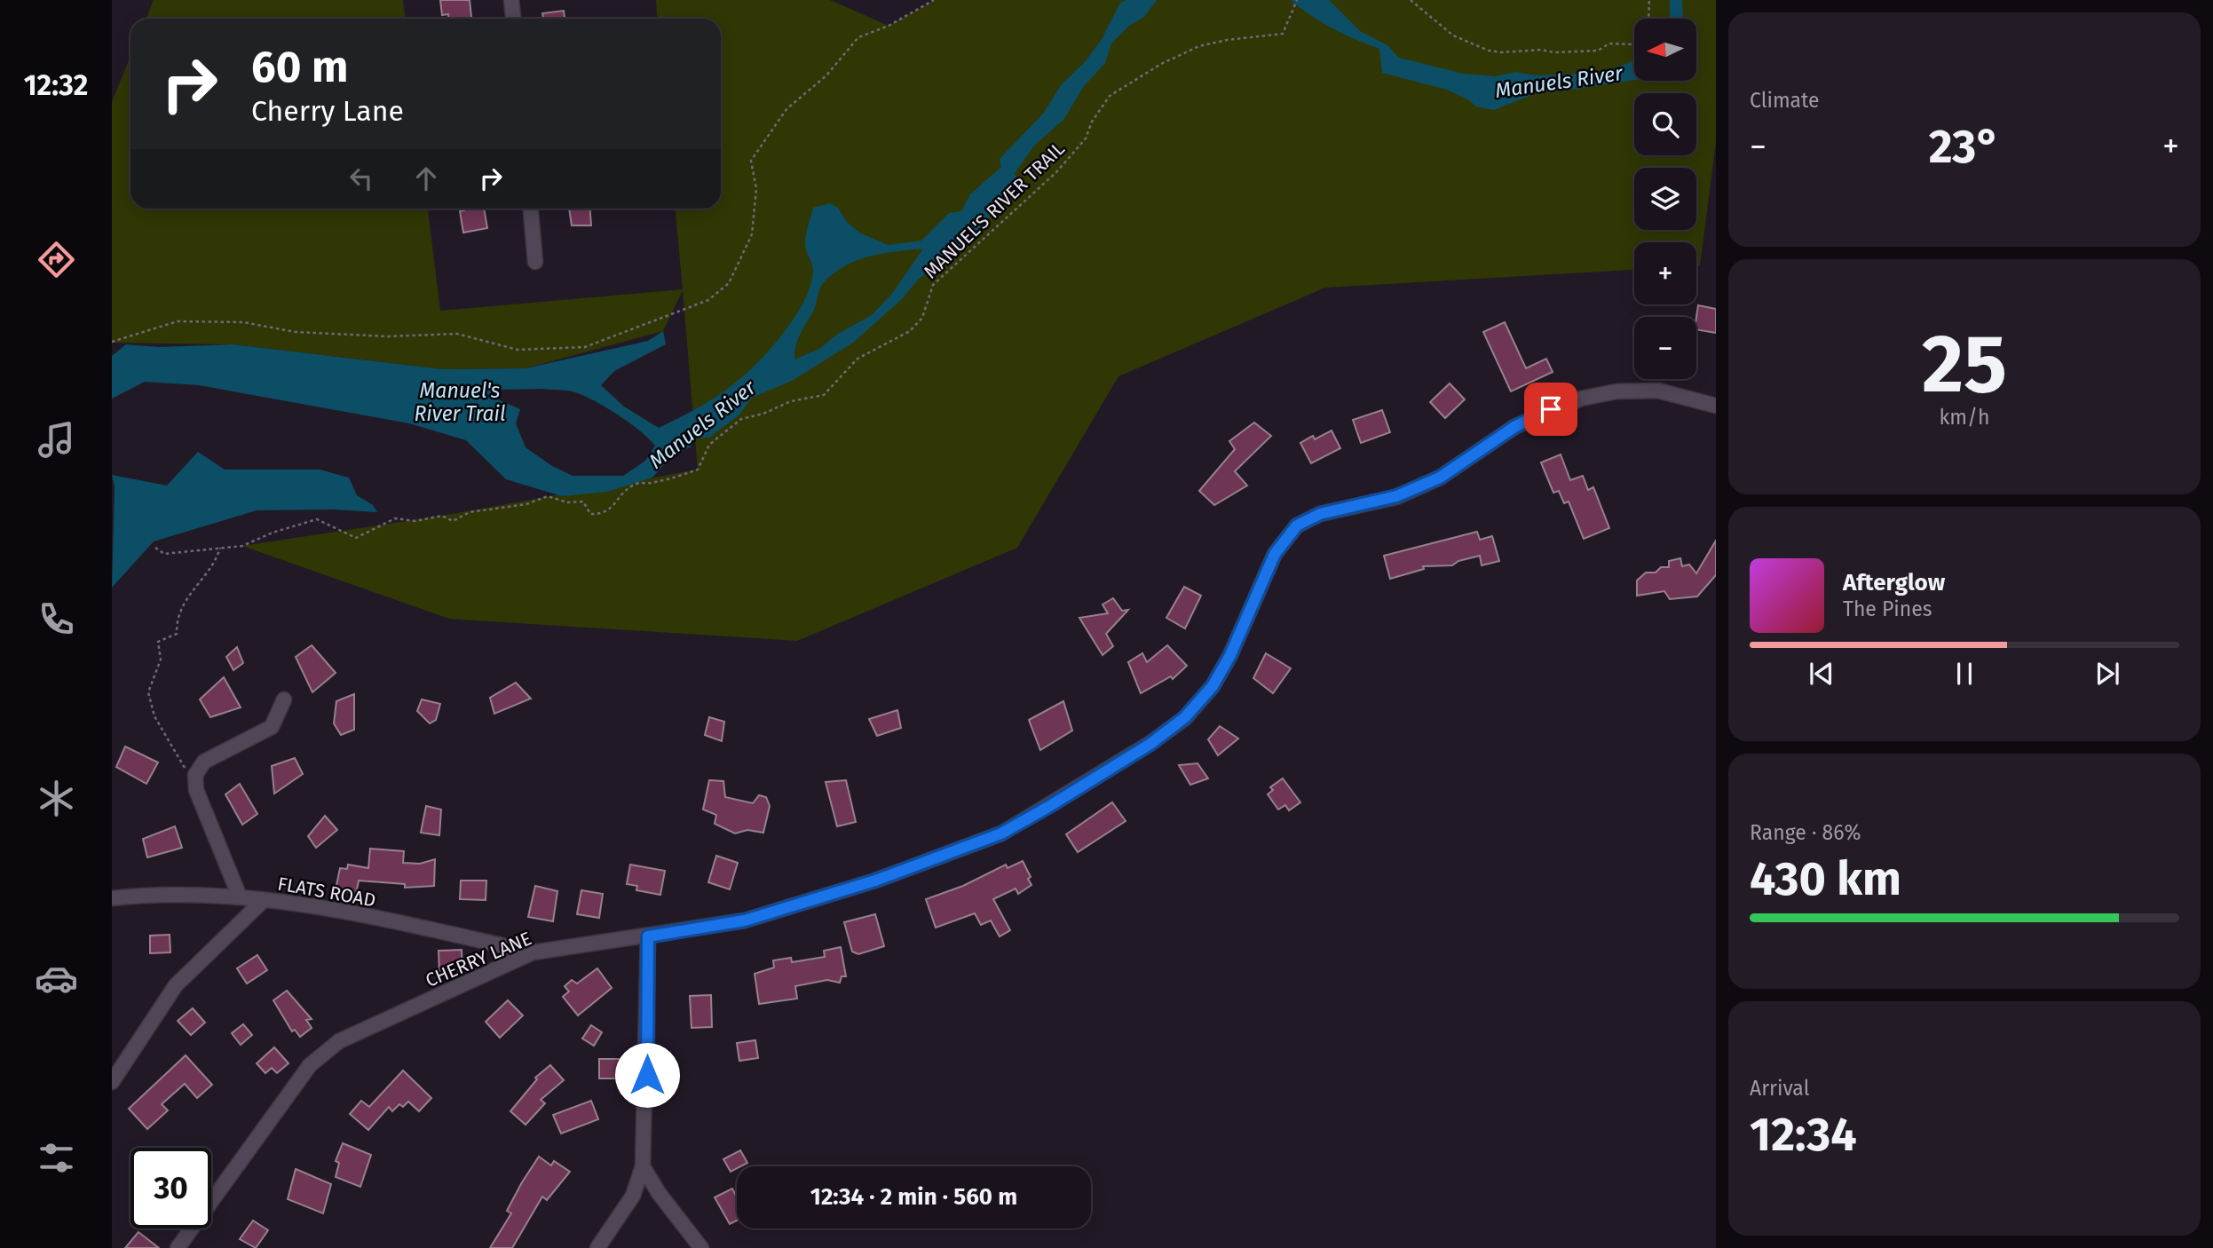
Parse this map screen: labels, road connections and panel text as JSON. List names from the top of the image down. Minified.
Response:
{"streets":{"street":["FLATS ROAD","CHERRY LANE"],"path":["MANUEL'S RIVER TRAIL"]},"crossings":[["FLATS ROAD","CHERRY LANE"]],"water":["Manuels River","Manuel's River Trail"],"north":"left","page":{"tabs":"12:32","tile":["Climate",["25","km/h"],["Range · 86%","430 km"],["Arrival","12:34"]],"map_buttons":["+","−"],"turn":["60 m","Cherry Lane"],"heat":["−","23°","+"],"song":["Afterglow","The Pines"],"limit":"30","trip":"12:34 · 2 min · 560 m"}}
